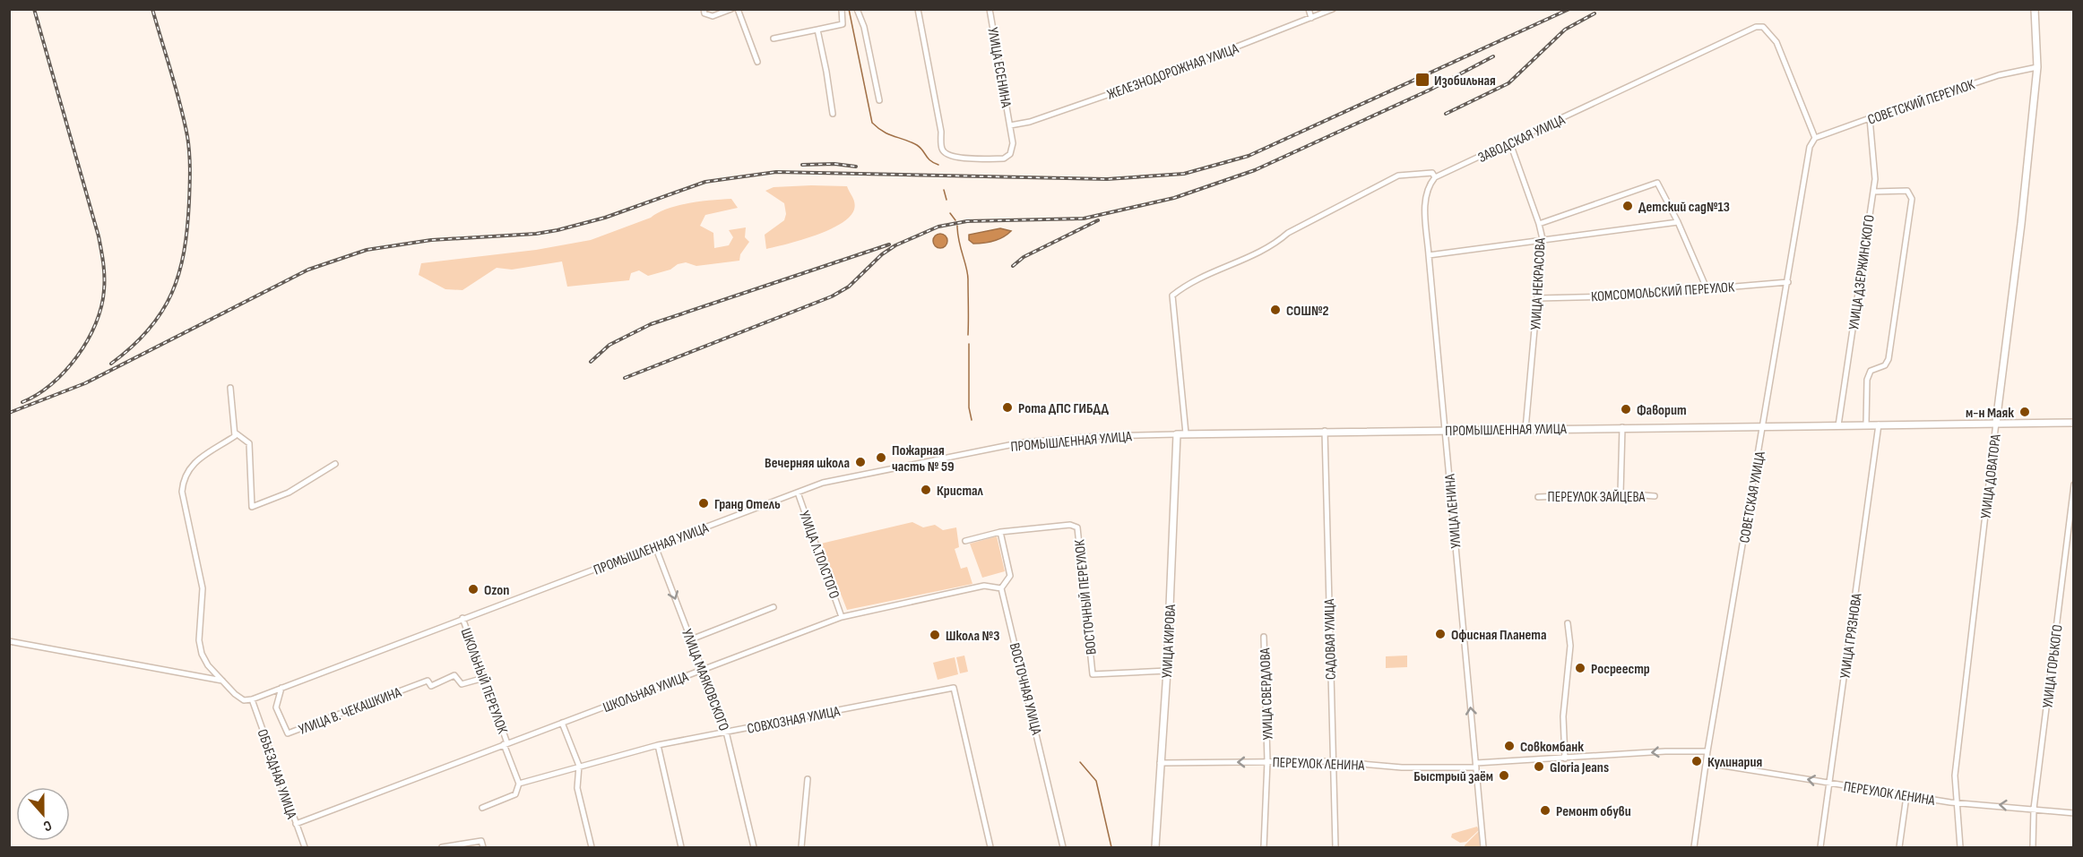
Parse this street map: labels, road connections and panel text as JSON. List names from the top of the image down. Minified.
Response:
{"streets":{"main road":["ПРОМЫШЛЕННАЯ УЛИЦА","УЛИЦА ДОВАТОРА","УЛИЦА КИРОВА"],"street":["УЛИЦА ЕСЕНИНА","ЖЕЛЕЗНОДОРОЖНАЯ УЛИЦА","СОВЕТСКИЙ ПЕРЕУЛОК","ЗАВОДСКАЯ УЛИЦА","УЛИЦА ДЗЕРЖИНСКОГО","УЛИЦА НЕКРАСОВА","КОМСОМОЛЬСКИЙ ПЕРЕУЛОК","ПЕРЕУЛОК ЗАЙЦЕВА","СОВЕТСКАЯ УЛИЦА","УЛИЦА ЛЕНИНА","УЛИЦА Л.ТОЛСТОГО","ВОСТОЧНЫЙ ПЕРЕУЛОК","УЛИЦА ГРЯЗНОВА","САДОВАЯ УЛИЦА","УЛИЦА ГОРЬКОГО","УЛИЦА МАЯКОВСКОГО","ШКОЛЬНЫЙ ПЕРЕУЛОК","ВОСТОЧНАЯ УЛИЦА","ШКОЛЬНАЯ УЛИЦА","УЛИЦА СВЕРДЛОВА","УЛИЦА В. ЧЕКАШКИНА","СОВХОЗНАЯ УЛИЦА","ПЕРЕУЛОК ЛЕНИНА","ОБЪЕЗДНАЯ УЛИЦА"]},"crossings":[["УЛИЦА ЕСЕНИНА","ЖЕЛЕЗНОДОРОЖНАЯ УЛИЦА"],["СОВЕТСКИЙ ПЕРЕУЛОК","ЗАВОДСКАЯ УЛИЦА"],["СОВЕТСКИЙ ПЕРЕУЛОК","УЛИЦА ДЗЕРЖИНСКОГО"],["СОВЕТСКИЙ ПЕРЕУЛОК","УЛИЦА ДОВАТОРА"],["СОВЕТСКИЙ ПЕРЕУЛОК","СОВЕТСКАЯ УЛИЦА"],["ЗАВОДСКАЯ УЛИЦА","УЛИЦА НЕКРАСОВА"],["ЗАВОДСКАЯ УЛИЦА","СОВЕТСКАЯ УЛИЦА"],["ЗАВОДСКАЯ УЛИЦА","УЛИЦА ЛЕНИНА"],["УЛИЦА ДЗЕРЖИНСКОГО","ПРОМЫШЛЕННАЯ УЛИЦА"],["УЛИЦА НЕКРАСОВА","КОМСОМОЛЬСКИЙ ПЕРЕУЛОК"],["УЛИЦА НЕКРАСОВА","ПРОМЫШЛЕННАЯ УЛИЦА"],["КОМСОМОЛЬСКИЙ ПЕРЕУЛОК","СОВЕТСКАЯ УЛИЦА"],["ПРОМЫШЛЕННАЯ УЛИЦА","УЛИЦА ДОВАТОРА"],["ПРОМЫШЛЕННАЯ УЛИЦА","СОВЕТСКАЯ УЛИЦА"],["ПРОМЫШЛЕННАЯ УЛИЦА","УЛИЦА ЛЕНИНА"],["ПРОМЫШЛЕННАЯ УЛИЦА","УЛИЦА Л.ТОЛСТОГО"],["ПРОМЫШЛЕННАЯ УЛИЦА","УЛИЦА ГРЯЗНОВА"],["ПРОМЫШЛЕННАЯ УЛИЦА","САДОВАЯ УЛИЦА"],["ПРОМЫШЛЕННАЯ УЛИЦА","УЛИЦА КИРОВА"],["ПРОМЫШЛЕННАЯ УЛИЦА","УЛИЦА МАЯКОВСКОГО"],["ПРОМЫШЛЕННАЯ УЛИЦА","ШКОЛЬНЫЙ ПЕРЕУЛОК"],["ПРОМЫШЛЕННАЯ УЛИЦА","УЛИЦА В. ЧЕКАШКИНА"],["ПРОМЫШЛЕННАЯ УЛИЦА","ОБЪЕЗДНАЯ УЛИЦА"],["УЛИЦА ДОВАТОРА","ПЕРЕУЛОК ЛЕНИНА"],["СОВЕТСКАЯ УЛИЦА","ПЕРЕУЛОК ЛЕНИНА"],["УЛИЦА ЛЕНИНА","ПЕРЕУЛОК ЛЕНИНА"],["УЛИЦА Л.ТОЛСТОГО","ШКОЛЬНАЯ УЛИЦА"],["ВОСТОЧНЫЙ ПЕРЕУЛОК","УЛИЦА КИРОВА"],["ВОСТОЧНЫЙ ПЕРЕУЛОК","ВОСТОЧНАЯ УЛИЦА"],["УЛИЦА ГРЯЗНОВА","ПЕРЕУЛОК ЛЕНИНА"],["САДОВАЯ УЛИЦА","ПЕРЕУЛОК ЛЕНИНА"],["УЛИЦА КИРОВА","ПЕРЕУЛОК ЛЕНИНА"],["УЛИЦА ГОРЬКОГО","ПЕРЕУЛОК ЛЕНИНА"],["УЛИЦА МАЯКОВСКОГО","ШКОЛЬНАЯ УЛИЦА"],["УЛИЦА МАЯКОВСКОГО","СОВХОЗНАЯ УЛИЦА"],["ШКОЛЬНЫЙ ПЕРЕУЛОК","ШКОЛЬНАЯ УЛИЦА"],["ШКОЛЬНЫЙ ПЕРЕУЛОК","УЛИЦА В. ЧЕКАШКИНА"],["ШКОЛЬНЫЙ ПЕРЕУЛОК","СОВХОЗНАЯ УЛИЦА"],["ВОСТОЧНАЯ УЛИЦА","ШКОЛЬНАЯ УЛИЦА"],["ШКОЛЬНАЯ УЛИЦА","ОБЪЕЗДНАЯ УЛИЦА"],["УЛИЦА СВЕРДЛОВА","ПЕРЕУЛОК ЛЕНИНА"]],"one_way":["УЛИЦА ЛЕНИНА","ПЕРЕУЛОК ЛЕНИНА"],"places":{"transit":["Изобильная"],"other":["Детский сад№13","СОШ№2","Рота ДПС ГИБДД","Фаворит","м-н Маяк","Пожарная часть № 59","Вечерняя школа","Кристал","Гранд Отель","Ozon","Офисная Планета","Школа №3","Росреестр","Совкомбанк","Кулинария","Gloria Jeans","Быстрый заём","Ремонт обуви"]},"north":"bottom"}
